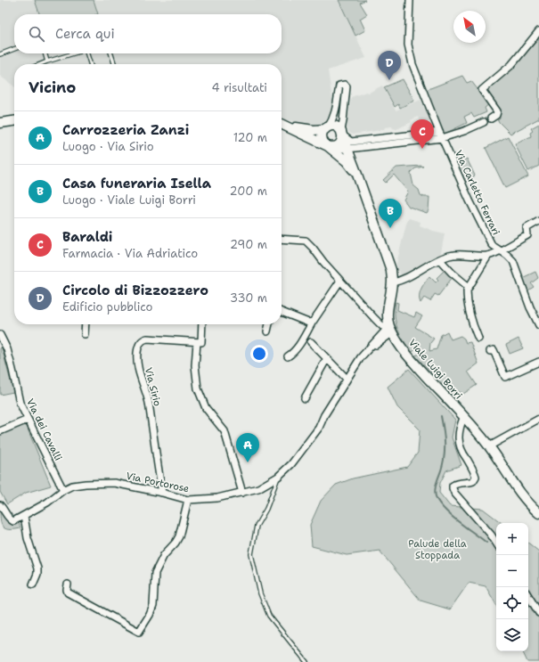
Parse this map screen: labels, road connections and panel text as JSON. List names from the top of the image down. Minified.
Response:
{"streets":{"main road":["Viale Luigi Borri"],"street":["Via Carletto Ferrari","Via Sirio","Via dei Cavalli","Via Portorose"]},"crossings":[["Viale Luigi Borri","Via Portorose"],["Via Sirio","Via Portorose"],["Via dei Cavalli","Via Portorose"]],"parks":["Palude della Stoppada"],"north":"top left","page":{"search":"Cerca qui","pins":["D","C","B","A"],"heading":["Vicino","4 risultati"],"list":[{"mark":"A","name":"Carrozzeria Zanzi","note":"Luogo · Via Sirio","value":"120 m"},{"mark":"B","name":"Casa funeraria Isella","note":"Luogo · Viale Luigi Borri","value":"200 m"},{"mark":"C","name":"Baraldi","note":"Farmacia · Via Adriatico","value":"290 m"},{"mark":"D","name":"Circolo di Bizzozzero","note":"Edificio pubblico","value":"330 m"}],"map_buttons":["+","−"]}}
